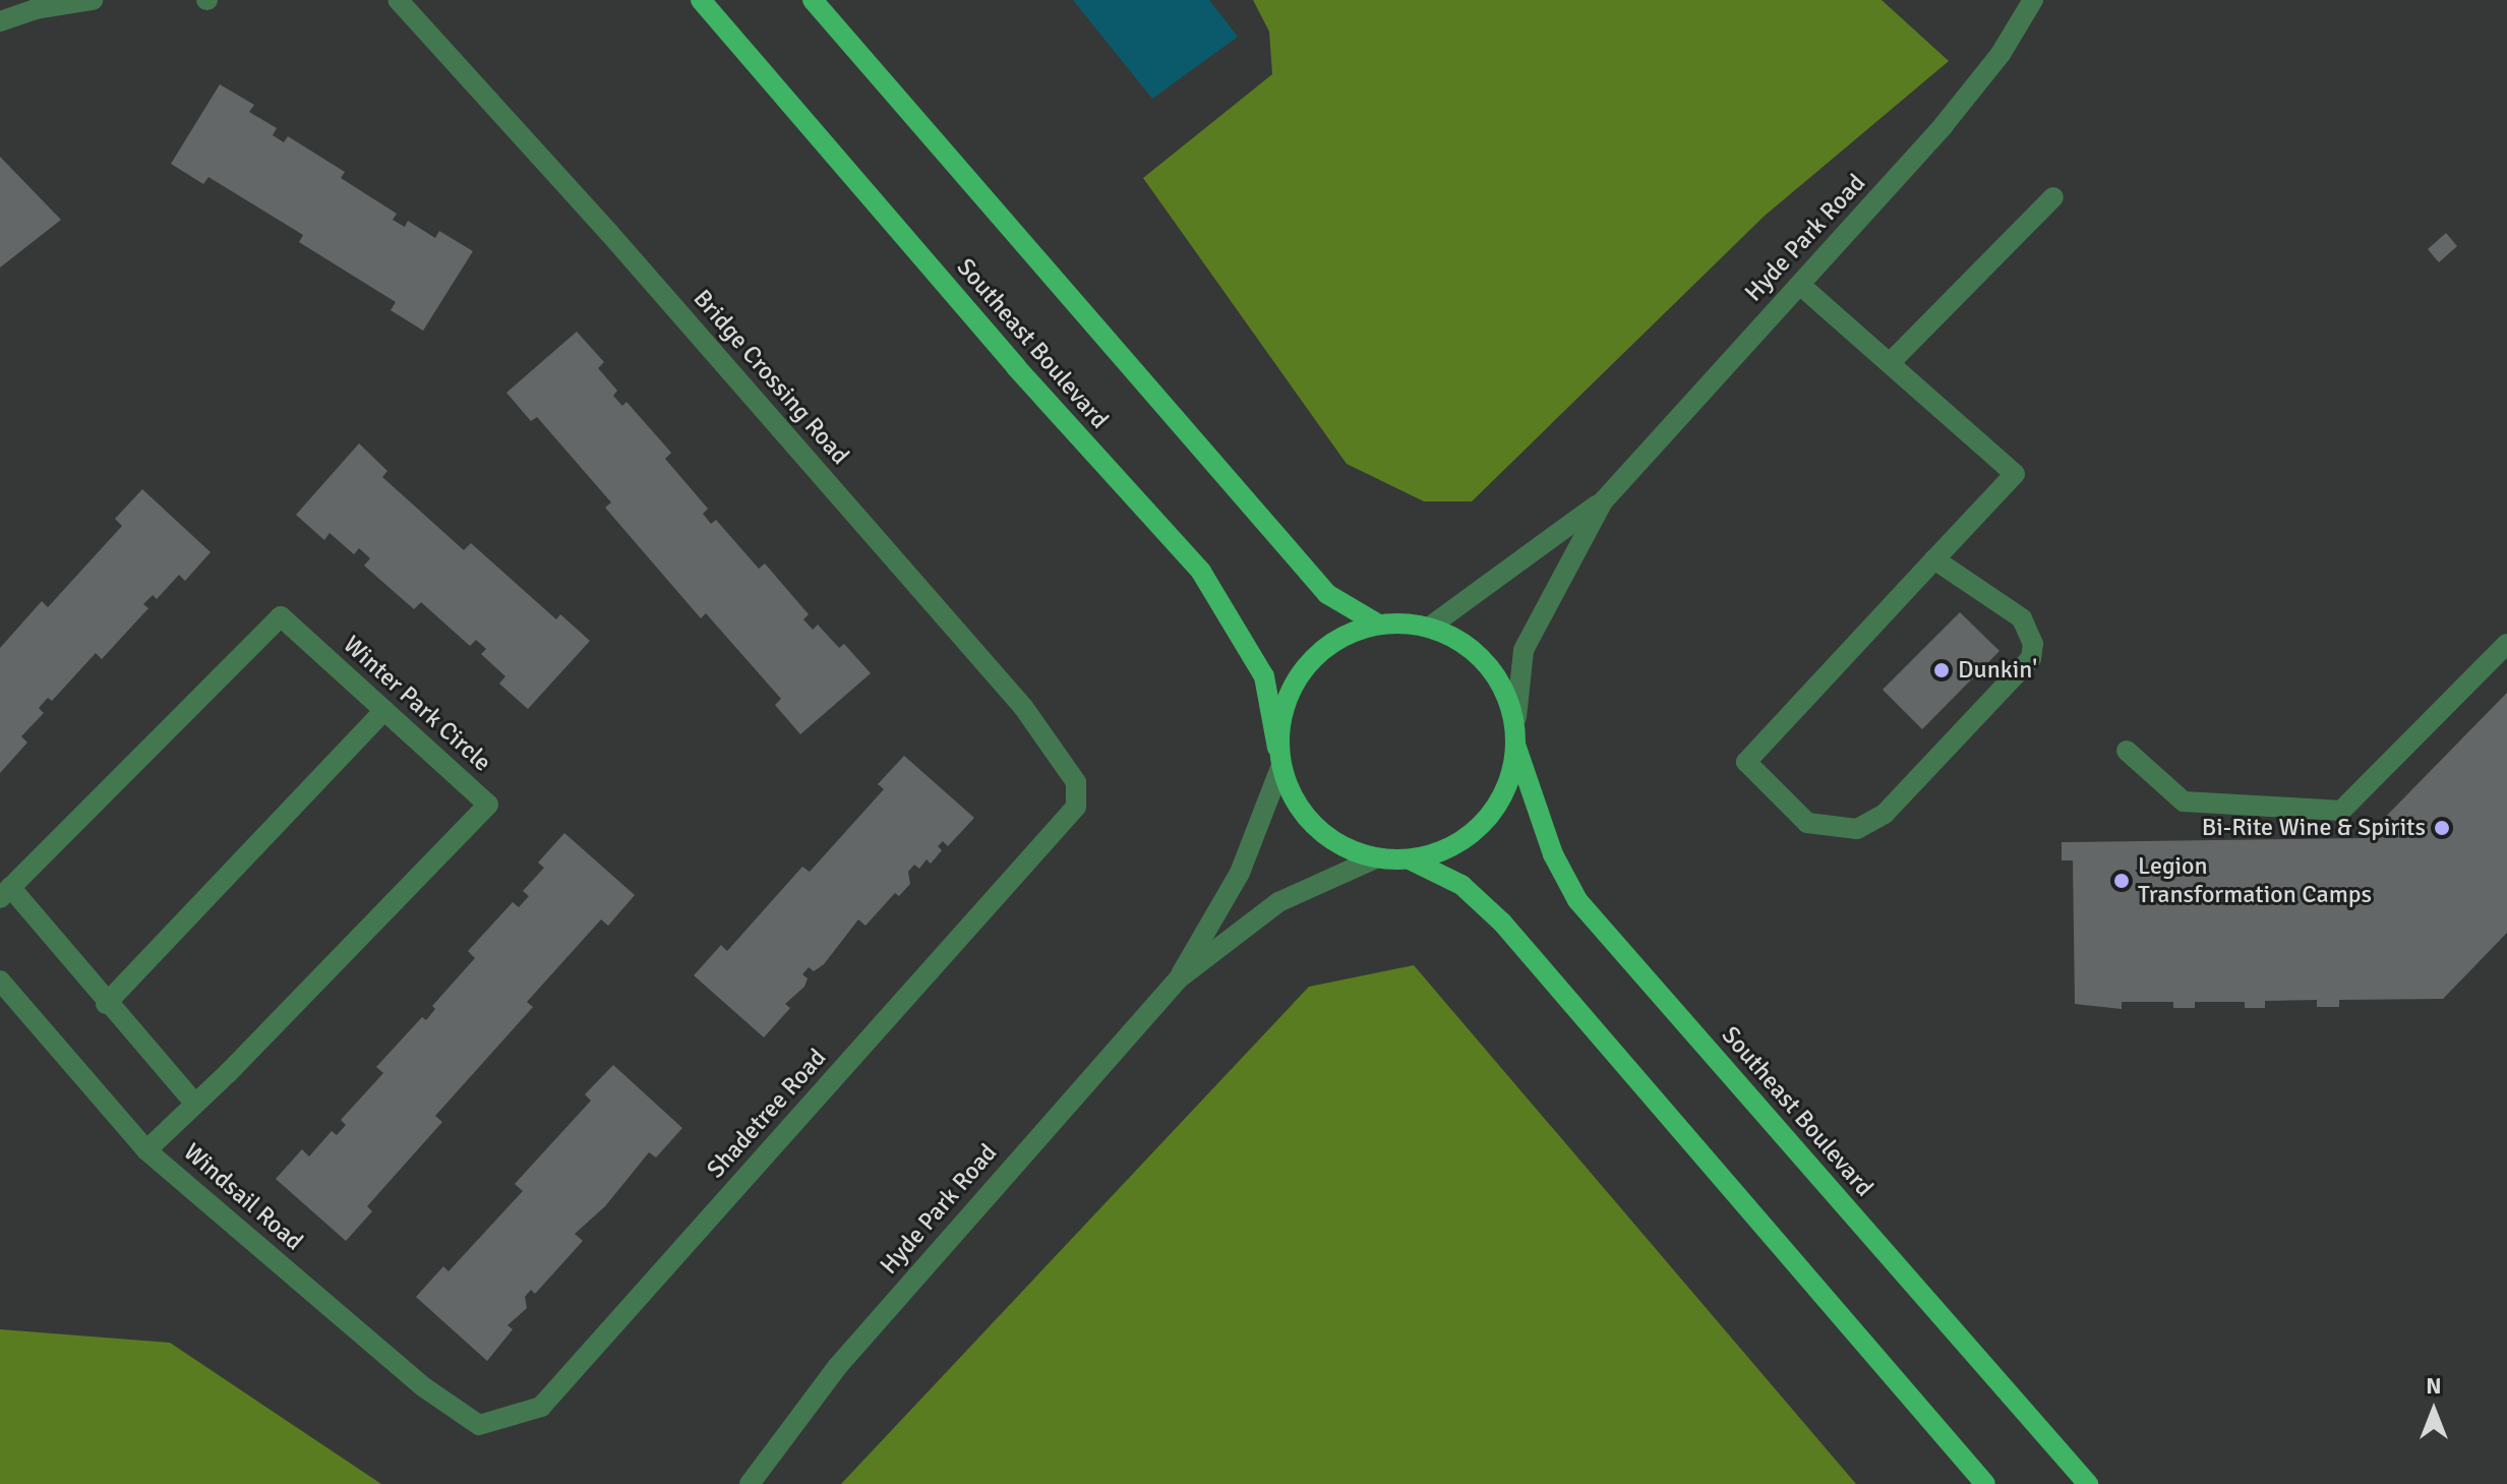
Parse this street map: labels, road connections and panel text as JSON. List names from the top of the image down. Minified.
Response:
{"streets":{"main road":["Southeast Boulevard"],"street":["Hyde Park Road","Bridge Crossing Road","Winter Park Circle","Shadetree Road","Windsail Road"]},"crossings":[["Hyde Park Road","Southeast Boulevard"],["Bridge Crossing Road","Shadetree Road"],["Winter Park Circle","Windsail Road"],["Shadetree Road","Windsail Road"]],"places":["Dunkin'","Bi-Rite Wine & Spirits","Legion Transformation Camps"],"north":"top"}
